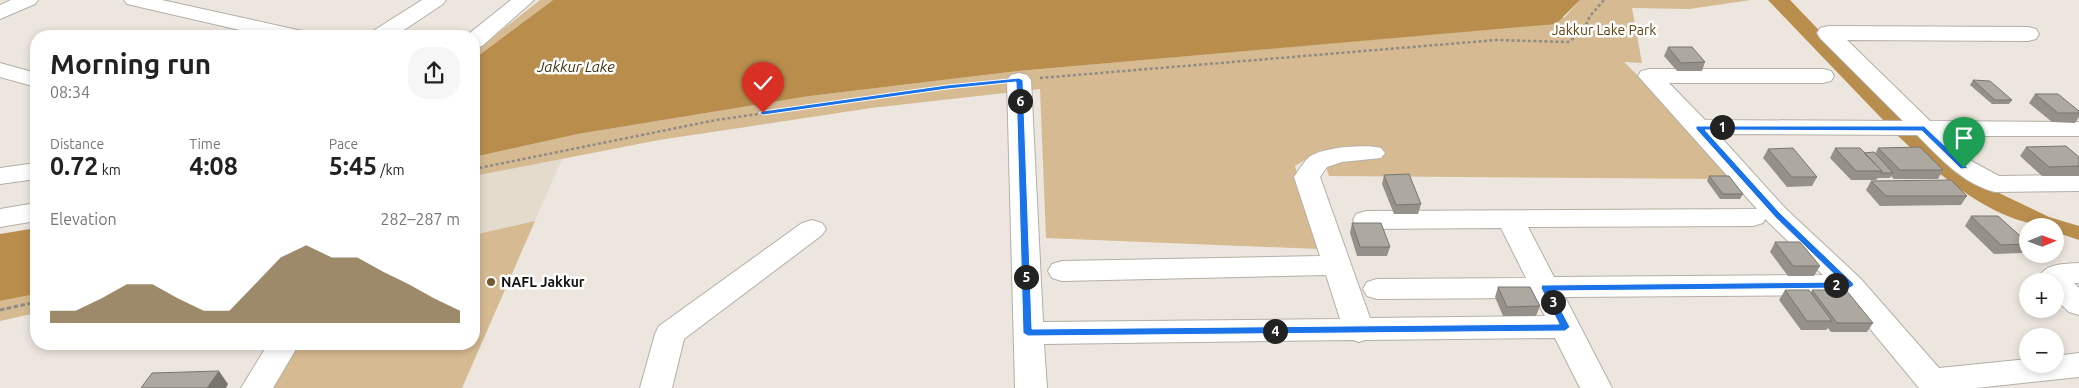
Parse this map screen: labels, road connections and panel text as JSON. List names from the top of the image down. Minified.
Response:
{"water":["Jakkur Lake"],"parks":["Jakkur Lake Park"],"places":["NAFL Jakkur"],"north":"right","page":{"heading":["Morning run","08:34"],"pins":["6","1","5","2","3","4"],"stats":[["Distance","0.72 km"],["Time","4:08"],["Pace","5:45 /km"]],"chart":["Elevation","282–287 m"],"map_buttons":["+","−"]}}
